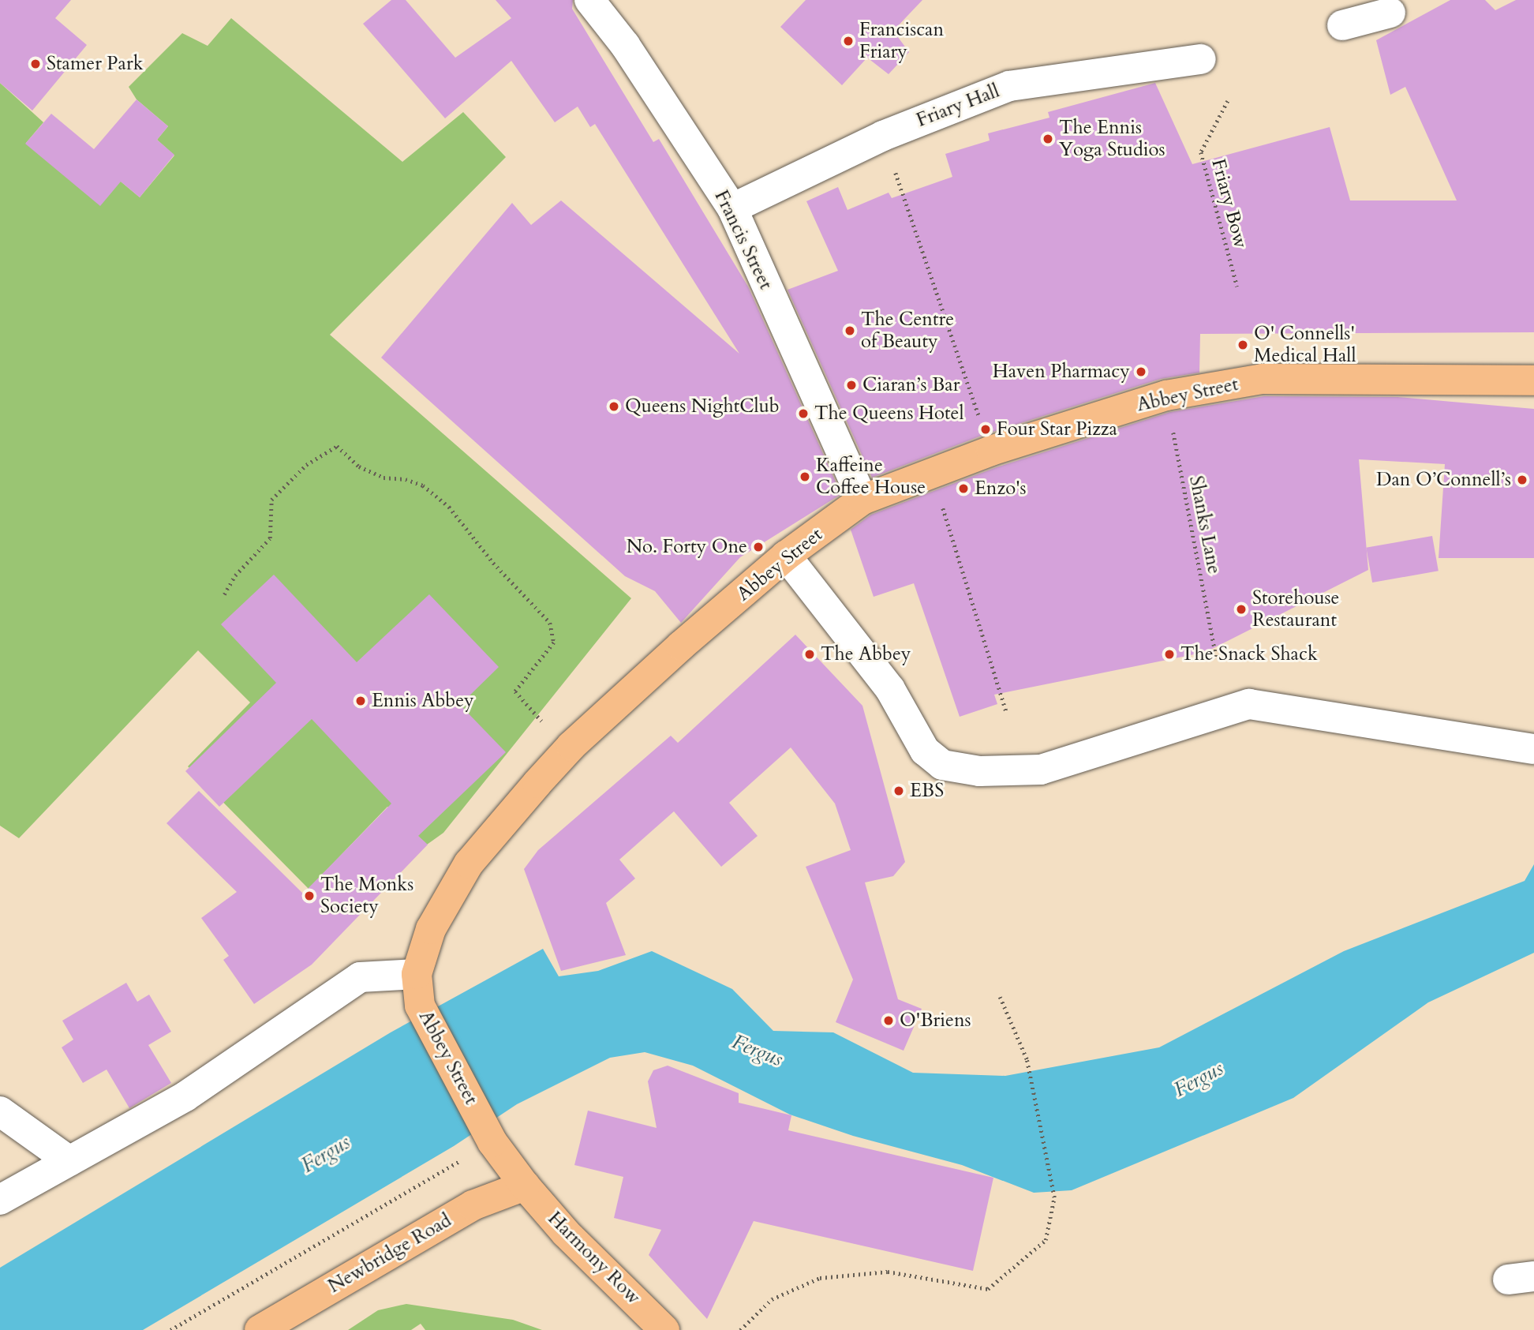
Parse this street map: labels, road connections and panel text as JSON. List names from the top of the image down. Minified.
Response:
{"streets":{"main road":["Abbey Street","Newbridge Road","Harmony Row"],"street":["Friary Hall","Francis Street"],"path":["Friary Bow","Shanks Lane"]},"crossings":[["Friary Hall","Francis Street"],["Francis Street","Abbey Street"],["Abbey Street","Shanks Lane"],["Abbey Street","Newbridge Road"],["Abbey Street","Harmony Row"],["Newbridge Road","Harmony Row"]],"water":["Fergus"],"places":["Franciscan Friary","Stamer Park","The Ennis Yoga Studios","The Centre of Beauty","O' Connells' Medical Hall","Haven Pharmacy","Ciaran’s Bar","Queens NightClub","The Queens Hotel","Four Star Pizza","Kaffeine Coffee House","Dan O’Connell’s","Enzo's","No. Forty One","Storehouse Restaurant","The Abbey","The Snack Shack","Ennis Abbey","EBS","The Monks Society","O'Briens"]}
